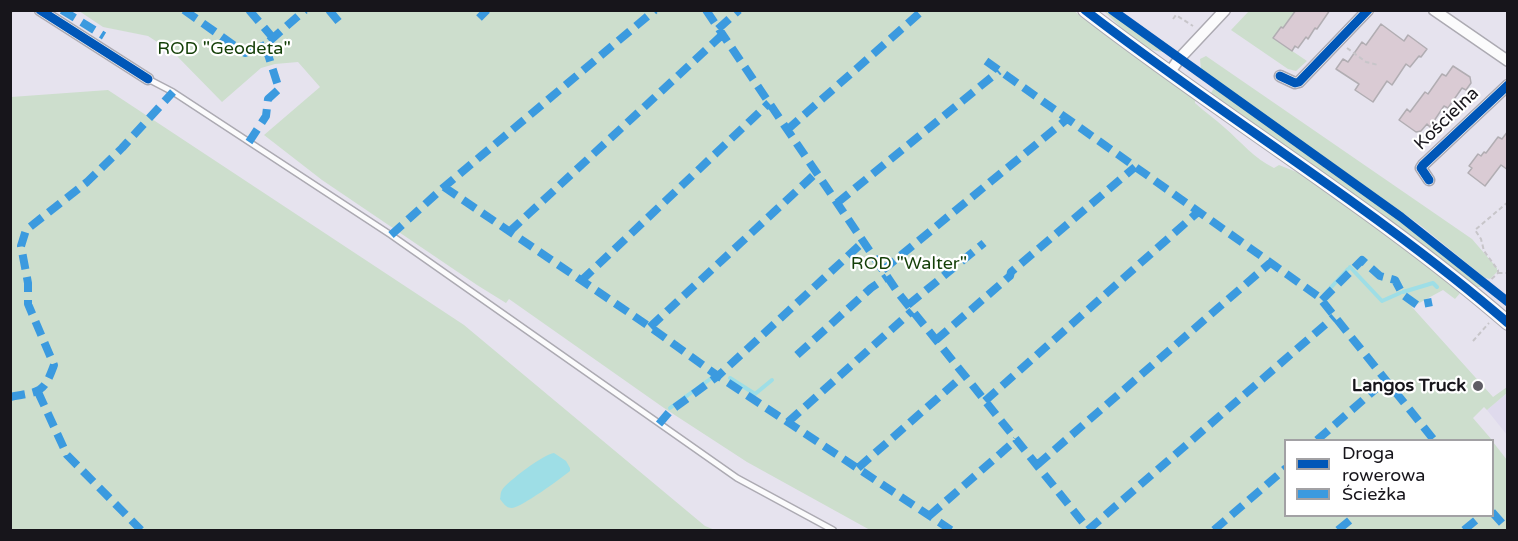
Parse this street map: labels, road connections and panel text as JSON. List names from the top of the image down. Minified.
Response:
{"streets":{"street":["Kościelna"]},"parks":["ROD \"Geodeta\"","ROD \"Walter\""],"places":["Langos Truck"],"legend":["Droga rowerowa","Ścieżka"]}
